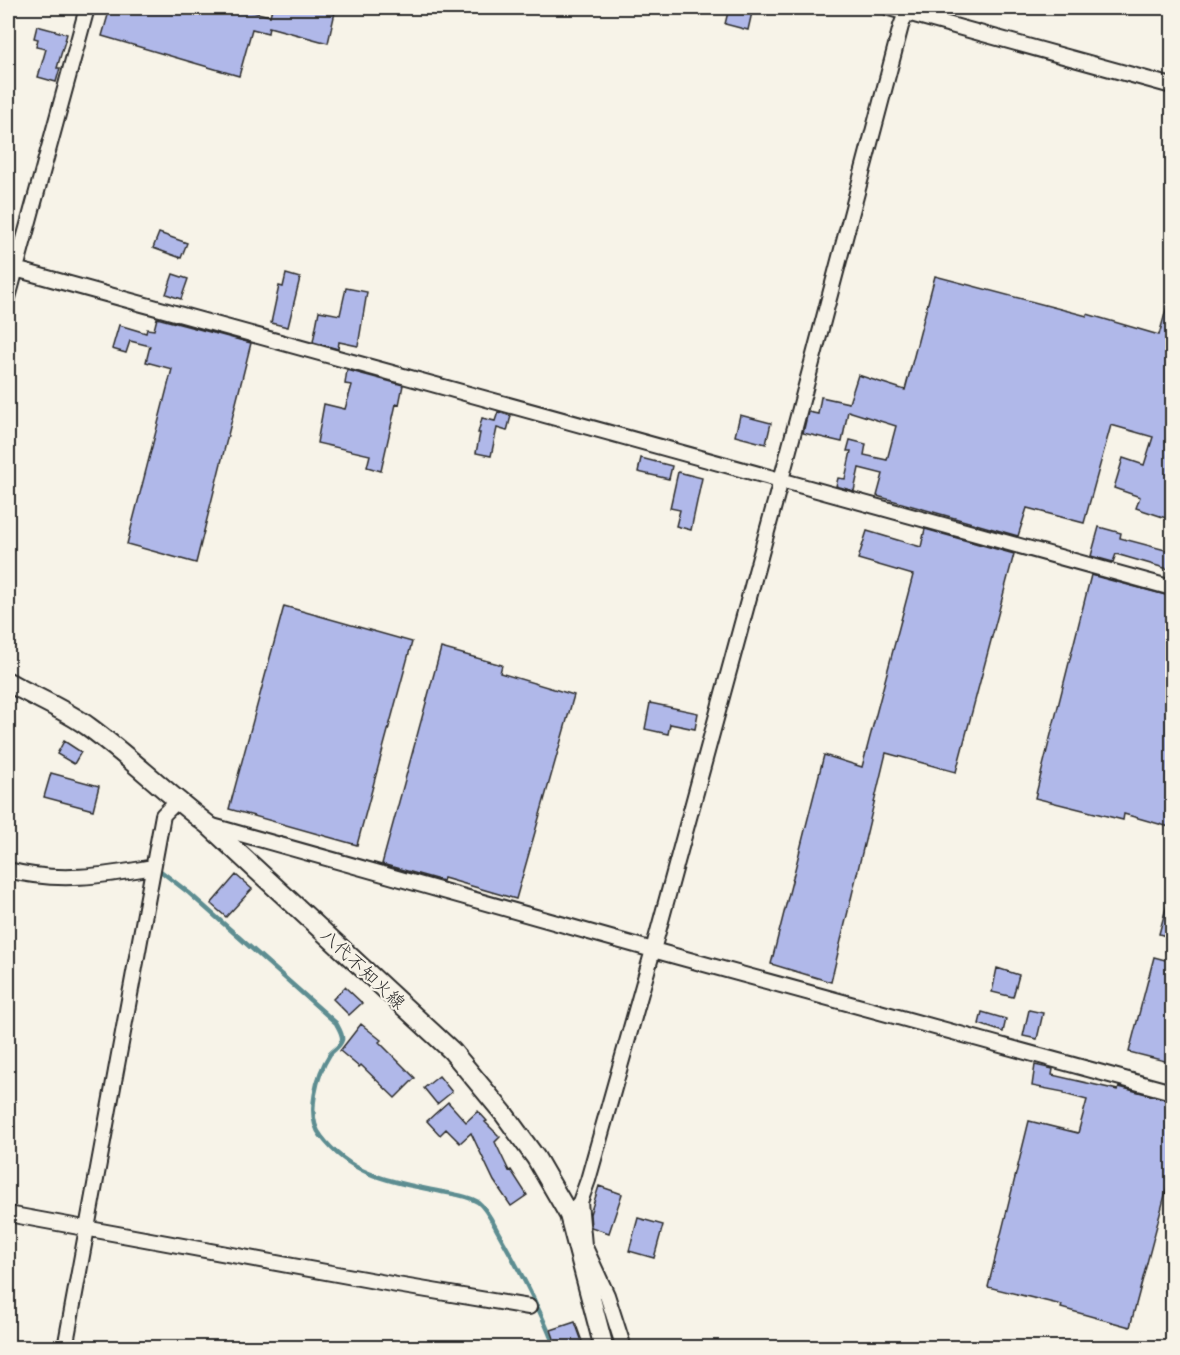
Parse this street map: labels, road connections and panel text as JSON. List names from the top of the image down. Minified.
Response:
{"streets":{"main road":["八代不知火線"]}}
